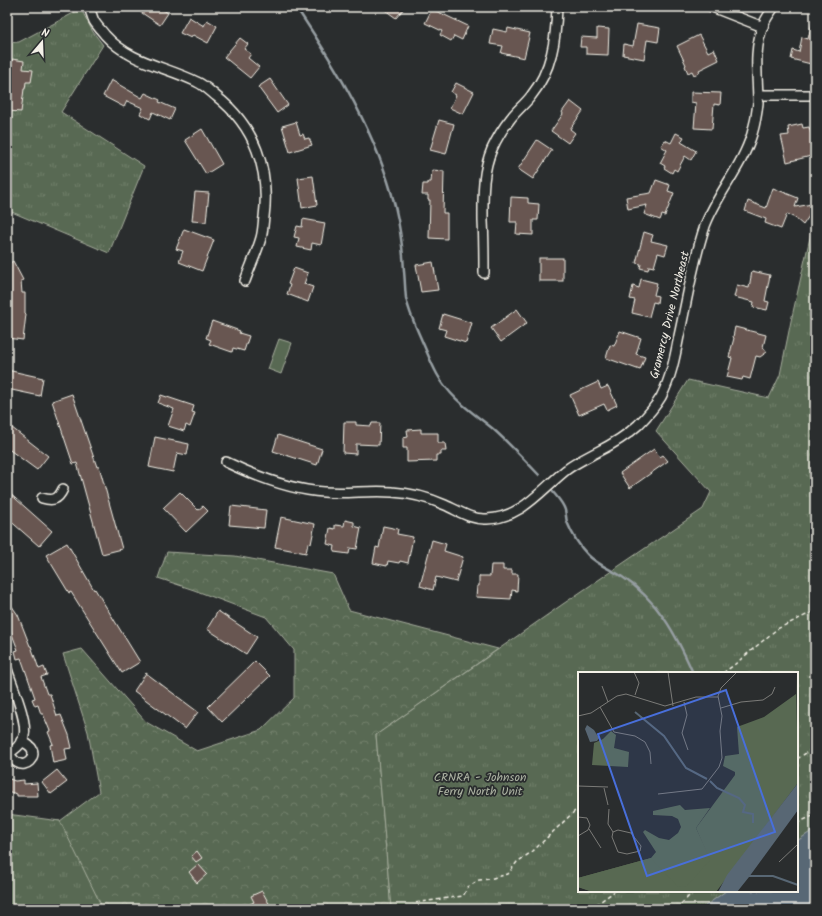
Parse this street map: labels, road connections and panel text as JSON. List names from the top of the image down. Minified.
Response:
{"streets":{"street":["Gramercy Drive Northeast"]},"parks":["CRNRA - Johnson Ferry North Unit"],"north":"top"}
